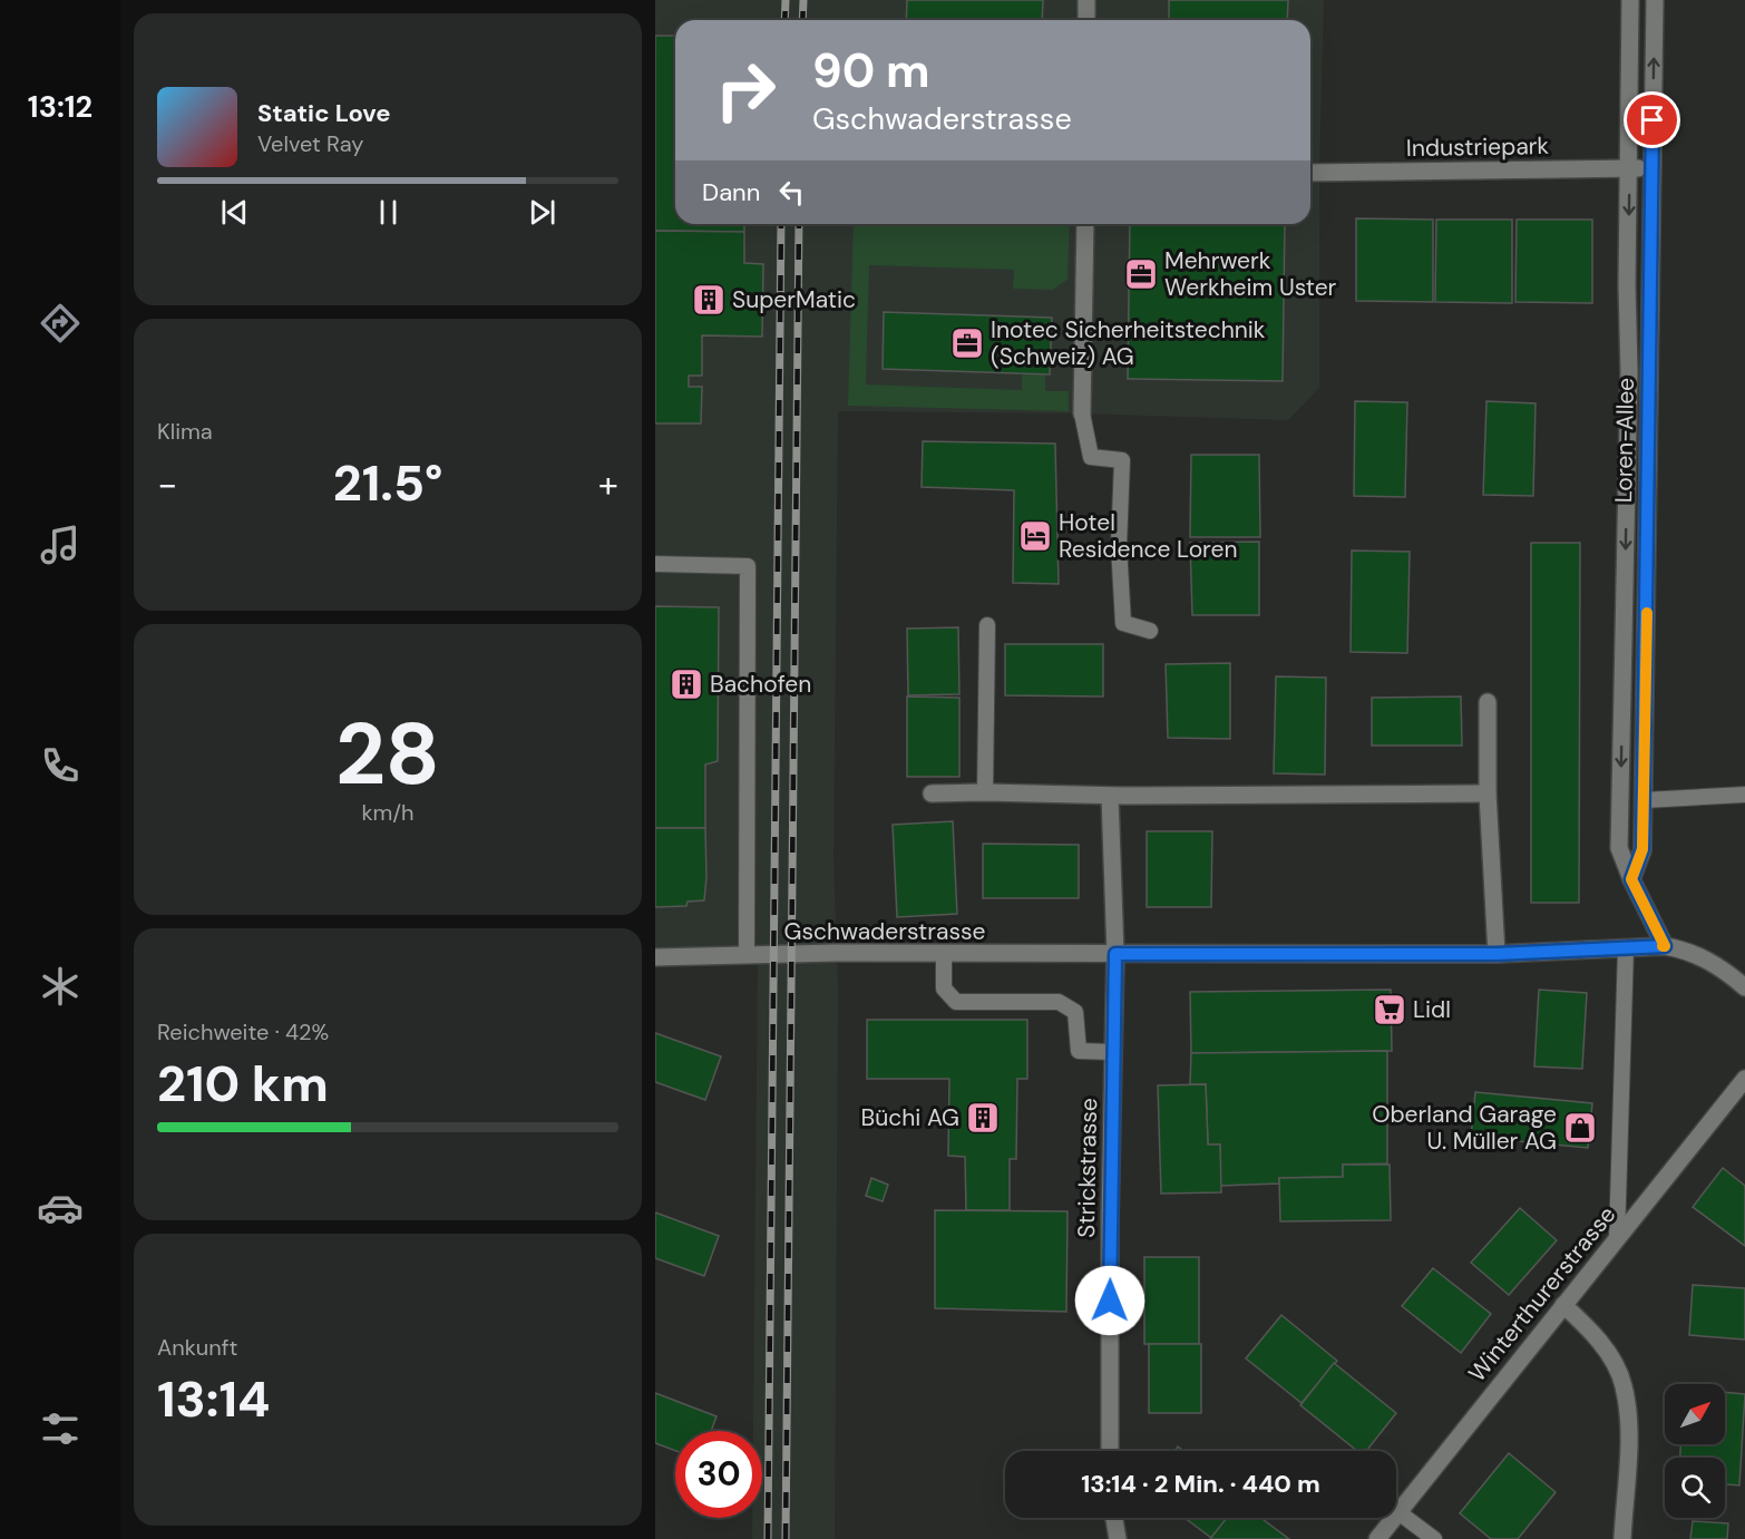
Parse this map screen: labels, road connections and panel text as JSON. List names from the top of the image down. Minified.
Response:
{"streets":{"street":["Industriepark","Loren-Allee","Gschwaderstrasse","Strickstrasse","Winterthurerstrasse"]},"crossings":[["Industriepark","Loren-Allee"],["Loren-Allee","Gschwaderstrasse"],["Gschwaderstrasse","Strickstrasse"]],"places":{"office":["Mehrwerk Werkheim Uster","Inotec Sicherheitstechnik (Schweiz) AG"],"building":["SuperMatic","Bachofen","Büchi AG"],"hotel":["Hotel Residence Loren"],"supermarket":["Lidl"],"shop":["Oberland Garage U. Müller AG"]},"north":"top right","page":{"tabs":"13:12","turn":["90 m","Gschwaderstrasse"],"song":["Static Love","Velvet Ray"],"then":"Dann","tile":["Klima",["28","km/h"],["Reichweite · 42%","210 km"],["Ankunft","13:14"]],"heat":["−","21.5°","+"],"limit":"30","trip":"13:14 · 2 Min. · 440 m"}}
